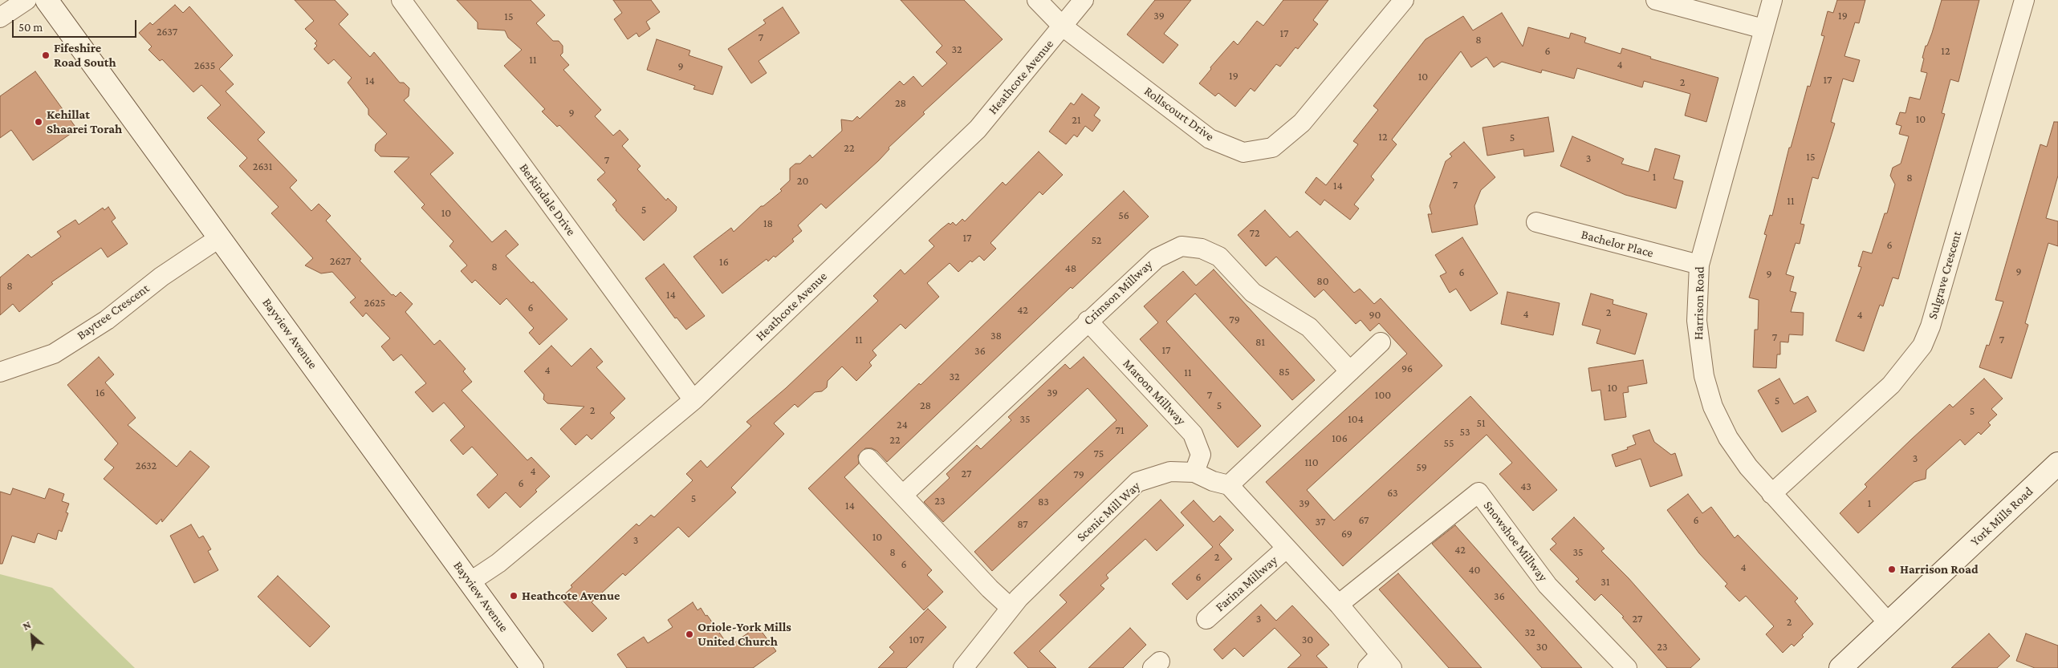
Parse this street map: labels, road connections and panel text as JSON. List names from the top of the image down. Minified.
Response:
{"streets":{"main road":["Bayview Avenue","York Mills Road"],"street":["Heathcote Avenue","Rollscourt Drive","Berkindale Drive","Bachelor Place","Sulgrave Crescent","Crimson Millway","Harrison Road","Baytree Crescent","Maroon Millway","Scenic Mill Way","Snowshoe Millway","Farina Millway"]},"crossings":[["Heathcote Avenue","Rollscourt Drive"],["Heathcote Avenue","Berkindale Drive"],["Heathcote Avenue","Bayview Avenue"],["Bachelor Place","Harrison Road"],["Sulgrave Crescent","Harrison Road"],["Crimson Millway","Maroon Millway"],["Harrison Road","York Mills Road"],["Baytree Crescent","Bayview Avenue"],["Maroon Millway","Scenic Mill Way"]],"places":["Fifeshire Road South","Kehillat Shaarei Torah","Harrison Road","Heathcote Avenue","Oriole-York Mills United Church"],"house_numbers":["39","19","15","2637","17","7","8","32","6","12","11","4","2635","9","19","10","17","14","2","28","9","10","21","12","5","22","15","3","7","2631","1","8","20","7","14","11","5","10","56","18","72","17","52","6","2627","16","8","48","9","6","9","80","8","14","2625","6","42","2","4","90","4","79","38","7","11","7","81","17","36","96","4","85","11","32","10","16","39","7","100","5","28","5","2","5","35","104","51","24","71","53","106","22","55","75","3","110","2632","59","4","27","79","6","43","63","5","23","83","39","1","14","67","6","37","87","69","10","3","42","8","35","2","6","4","40","6","31","36","3","27","2","32","107","30","30","23"],"scale_bar":"50 m","north":"top left"}
